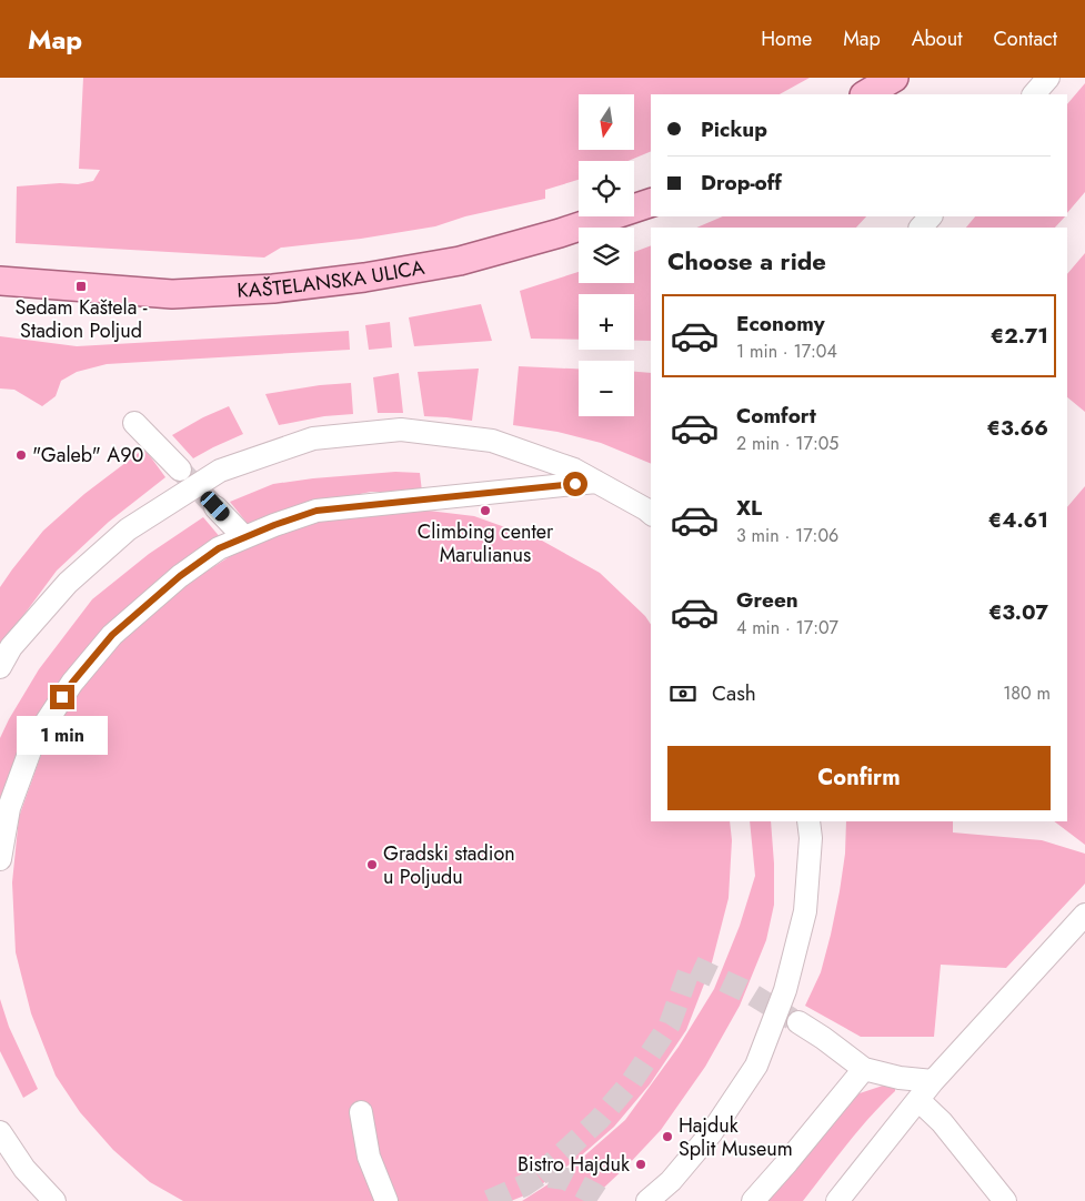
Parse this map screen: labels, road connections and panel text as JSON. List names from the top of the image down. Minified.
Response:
{"streets":{"main road":["KAŠTELANSKA ULICA"]},"places":{"transit":["Sedam Kaštela - Stadion Poljud"],"other":["\"Galeb\" A90","Climbing center Marulianus","Gradski stadion u Poljudu","Hajduk Split Museum","Bistro Hajduk"]},"north":"bottom","page":{"header":"Map","nav":["Home","Map","About","Contact"],"map_buttons":["+","−"],"banner":["Pickup","Drop-off"],"heading":"Choose a ride","list":[{"name":"Economy","note":"1 min · 17:04","value":"€2.71"},{"name":"Comfort","note":"2 min · 17:05","value":"€3.66"},{"name":"XL","note":"3 min · 17:06","value":"€4.61"},{"name":"Green","note":"4 min · 17:07","value":"€3.07"}],"pay":["Cash","180 m"],"bubble":"1 min","buttons":"Confirm"}}
